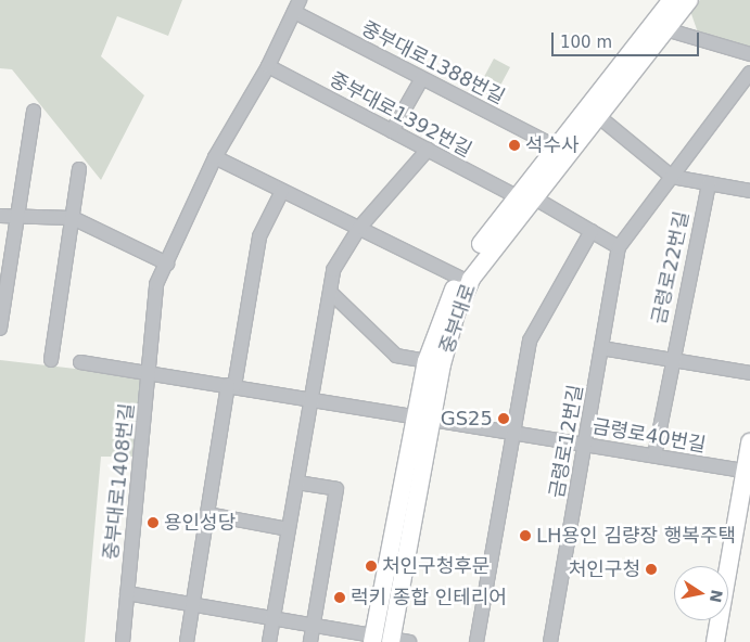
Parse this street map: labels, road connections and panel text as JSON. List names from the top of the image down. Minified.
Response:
{"streets":{"main road":["중부대로"],"street":["중부대로1388번길","중부대로1392번길","금령로22번길","금령로40번길","금령로12번길","중부대로1408번길"]},"crossings":[["중부대로1388번길","중부대로1392번길"],["중부대로1388번길","중부대로"],["중부대로1388번길","중부대로1408번길"],["중부대로1392번길","중부대로"],["금령로22번길","금령로40번길"],["중부대로","금령로40번길"],["금령로40번길","금령로12번길"]],"places":["석수사","GS25","용인성당","LH용인 김량장 행복주택","처인구청후문","처인구청","럭키 종합 인테리어"],"scale_bar":"100 m","north":"right"}
